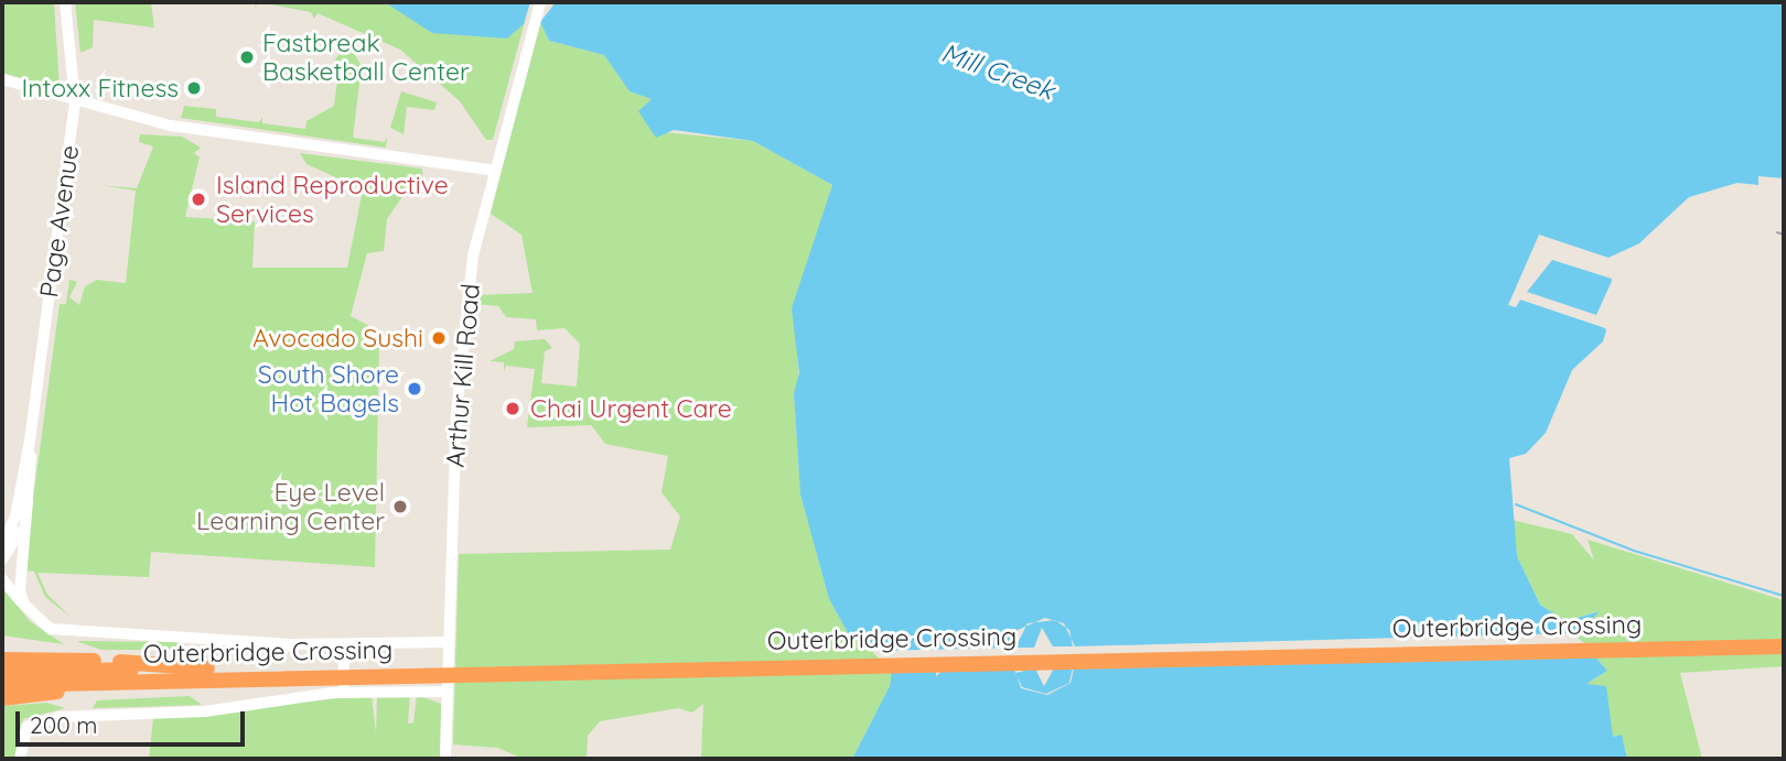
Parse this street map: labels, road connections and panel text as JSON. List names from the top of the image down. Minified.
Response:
{"streets":{"highway":["Outerbridge Crossing"],"street":["Page Avenue","Arthur Kill Road"]},"water":["Mill Creek"],"places":["Fastbreak Basketball Center","Intoxx Fitness","Island Reproductive Services","Avocado Sushi","South Shore Hot Bagels","Chai Urgent Care","Eye Level Learning Center"],"scale_bar":"200 m"}
